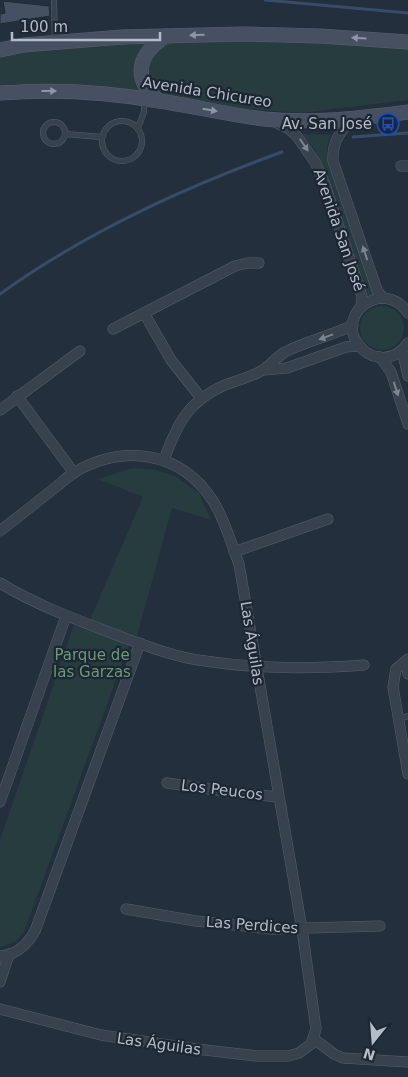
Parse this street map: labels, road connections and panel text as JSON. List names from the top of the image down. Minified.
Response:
{"streets":{"main road":["Avenida Chicureo"],"street":["Avenida San José","Las Águilas","Los Peucos","Las Perdices"]},"crossings":[["Avenida Chicureo","Avenida San José"],["Las Águilas","Los Peucos"],["Las Águilas","Las Perdices"]],"parks":["Parque de las Garzas"],"places":{"bus stop":["Av. San José"]},"scale_bar":"100 m","north":"bottom"}
